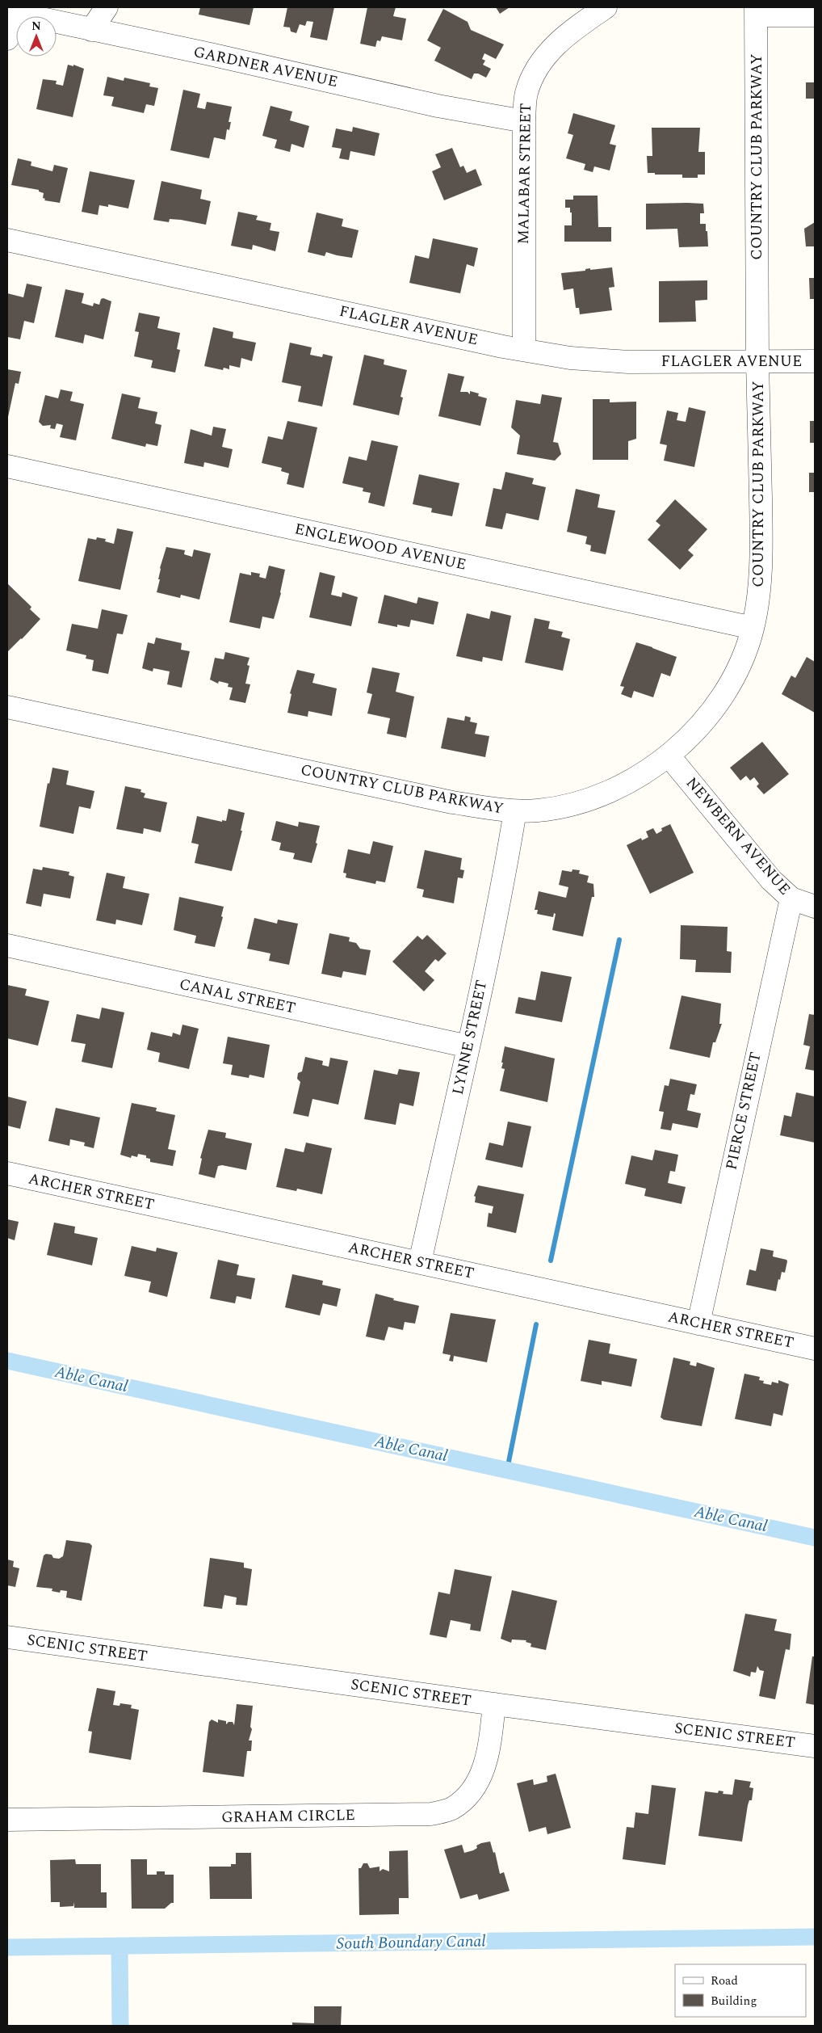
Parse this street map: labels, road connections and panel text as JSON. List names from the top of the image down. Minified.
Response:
{"streets":{"street":["GARDNER AVENUE","COUNTRY CLUB PARKWAY","MALABAR STREET","FLAGLER AVENUE","ENGLEWOOD AVENUE","NEWBERN AVENUE","CANAL STREET","LYNNE STREET","PIERCE STREET","ARCHER STREET","SCENIC STREET","GRAHAM CIRCLE"]},"crossings":[["GARDNER AVENUE","MALABAR STREET"],["COUNTRY CLUB PARKWAY","FLAGLER AVENUE"],["COUNTRY CLUB PARKWAY","ENGLEWOOD AVENUE"],["COUNTRY CLUB PARKWAY","NEWBERN AVENUE"],["COUNTRY CLUB PARKWAY","LYNNE STREET"],["MALABAR STREET","FLAGLER AVENUE"],["NEWBERN AVENUE","PIERCE STREET"],["CANAL STREET","LYNNE STREET"],["LYNNE STREET","ARCHER STREET"],["PIERCE STREET","ARCHER STREET"],["SCENIC STREET","GRAHAM CIRCLE"]],"water":["Able Canal","South Boundary Canal"],"legend":["Road","Building"],"north":"top"}
